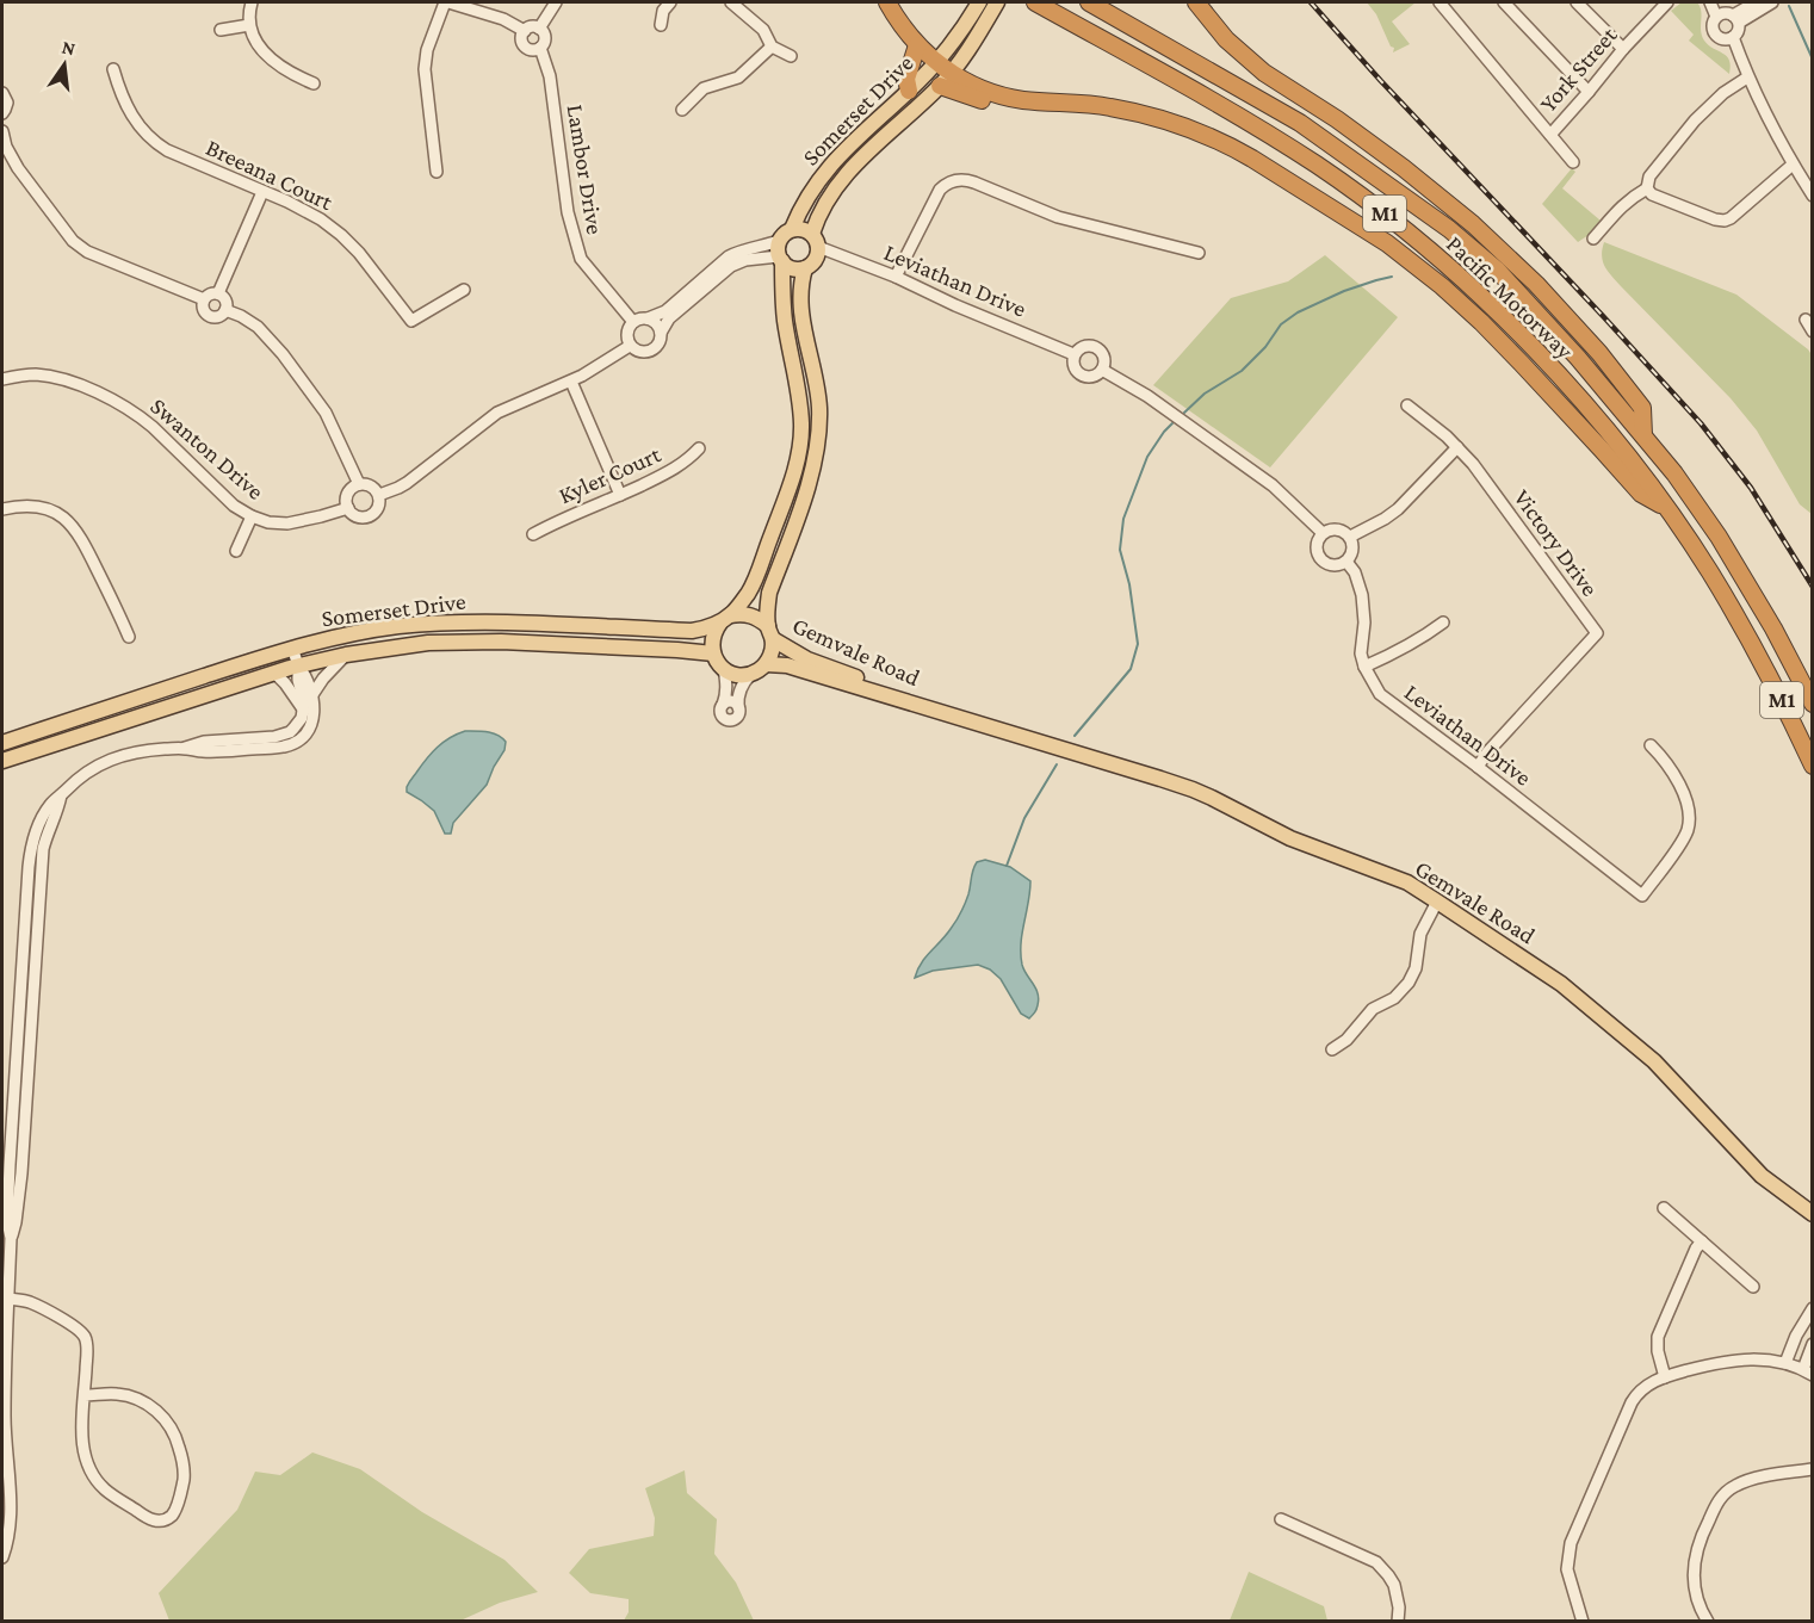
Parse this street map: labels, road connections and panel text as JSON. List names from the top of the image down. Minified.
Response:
{"streets":{"highway":["M1","Pacific Motorway"],"main road":["Somerset Drive","Gemvale Road"],"street":["York Street","Lambor Drive","Breeana Court","Leviathan Drive","Swanton Drive","Kyler Court","Victory Drive"]},"crossings":[["Somerset Drive","Leviathan Drive"],["Somerset Drive","Gemvale Road"],["Lambor Drive","Swanton Drive"],["Leviathan Drive","Victory Drive"]],"north":"top"}
